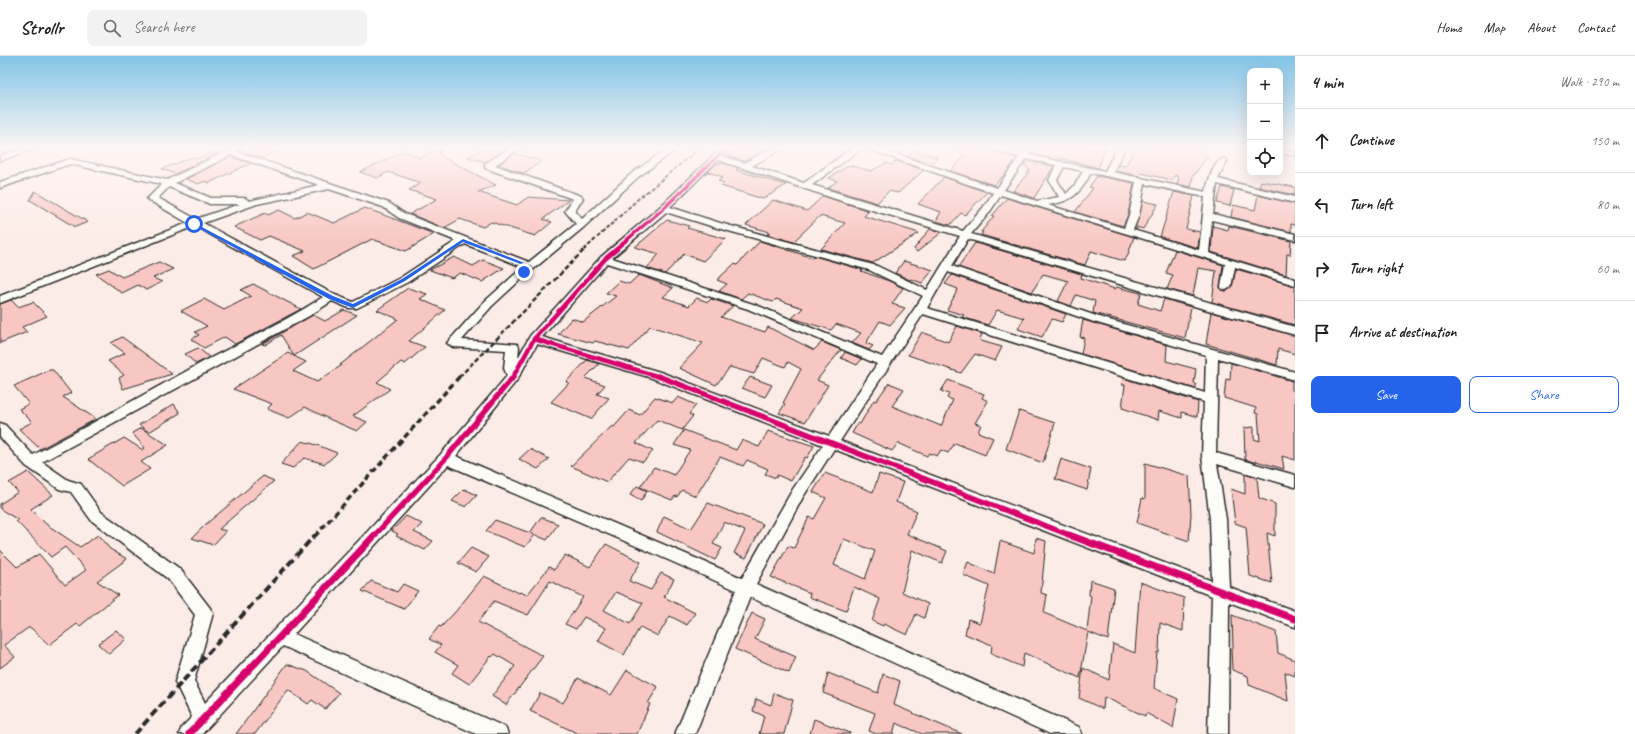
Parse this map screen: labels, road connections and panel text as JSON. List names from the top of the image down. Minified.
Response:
{"page":{"header":"Strollr","search":"Search here","nav":["Home","Map","About","Contact"],"heading":["4 min","Walk · 290 m"],"map_buttons":["+","−"],"list":[["Continue","150 m"],["Turn left","80 m"],["Turn right","60 m"],"Arrive at destination"],"buttons":["Save","Share"]}}
